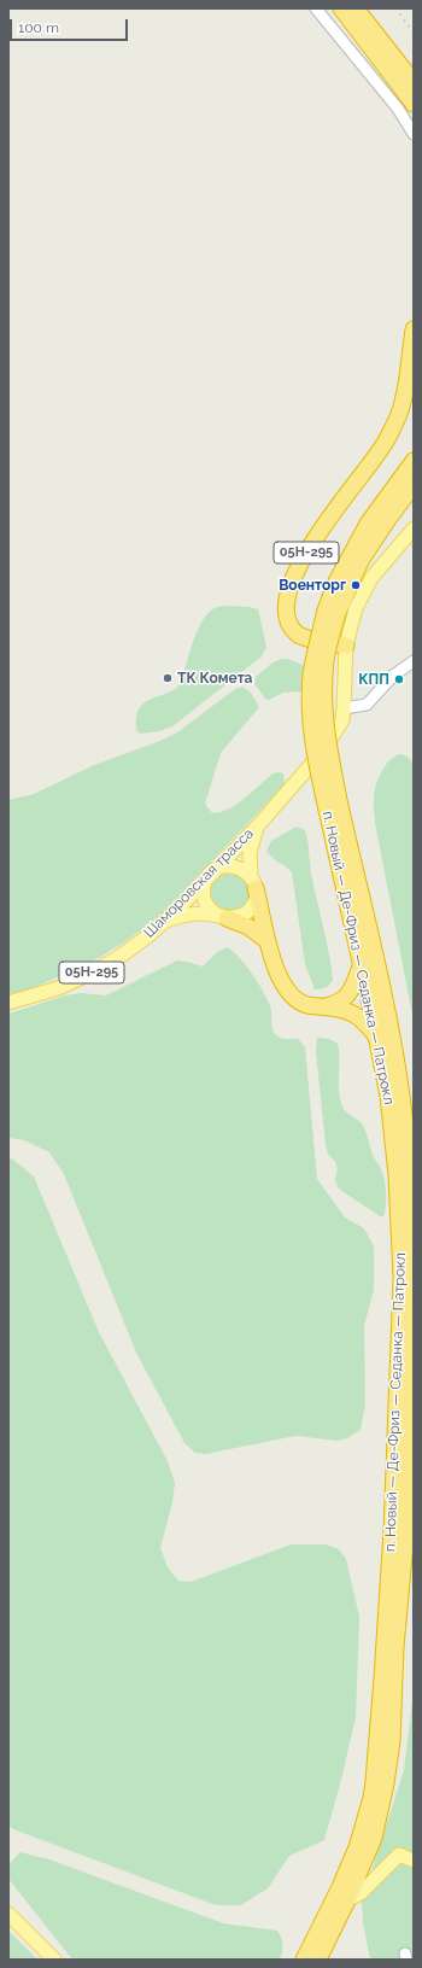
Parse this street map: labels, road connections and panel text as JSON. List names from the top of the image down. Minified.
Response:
{"streets":{"highway":["05Н-295","п. Новый — Де-Фриз — Седанка — Патрокл"],"main road":["Шаморовская трасса"]},"crossings":[["05Н-295","Шаморовская трасса"]],"places":["Военторг","ТК Комета","КПП"],"scale_bar":"100 m"}
